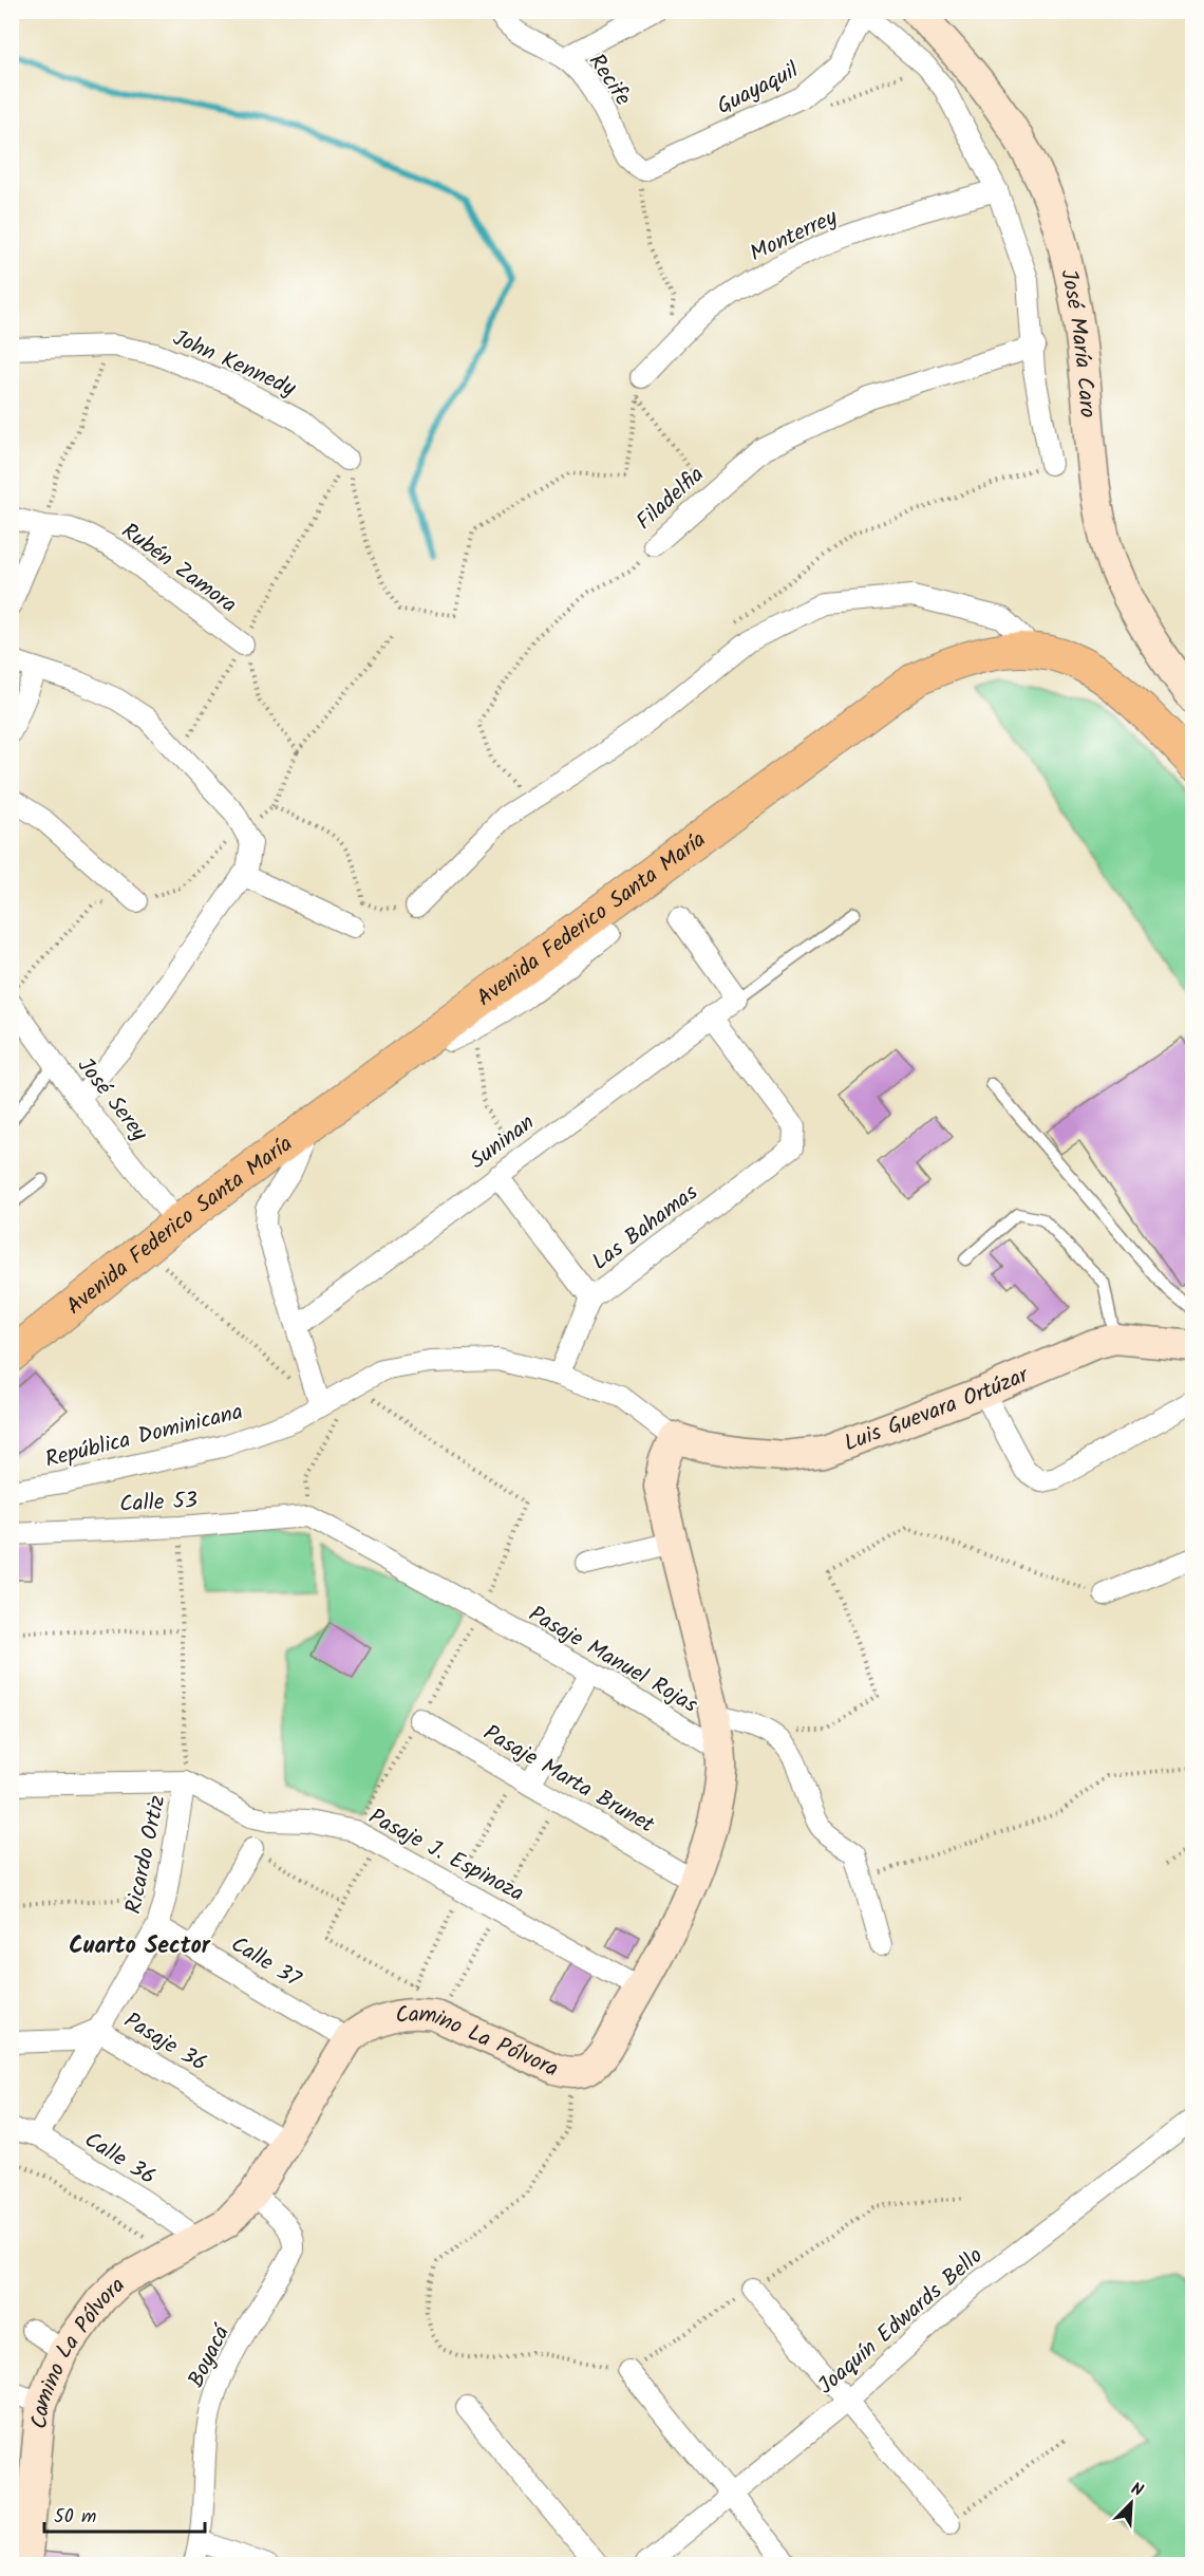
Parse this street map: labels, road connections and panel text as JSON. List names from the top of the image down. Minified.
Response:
{"streets":{"main road":["Avenida Federico Santa María"],"street":["Recife","Guayaquil","Monterrey","José María Caro","John Kennedy","Filadelfia","Rubén Zamora","José Serey","Suninan","Las Bahamas","Luis Guevara Ortúzar","República Dominicana","Calle 53","Pasaje Manuel Rojas","Pasaje Marta Brunet","Ricardo Ortiz","Pasaje J. Espinoza","Calle 37","Pasaje 36","Camino La Pólvora","Calle 36","Joaquín Edwards Bello","Boyacá"]},"crossings":[["Recife","Guayaquil"],["Guayaquil","José María Caro"],["Monterrey","José María Caro"],["José María Caro","Filadelfia"],["Avenida Federico Santa María","José Serey"],["Suninan","Las Bahamas"],["Las Bahamas","República Dominicana"],["Luis Guevara Ortúzar","República Dominicana"],["Luis Guevara Ortúzar","Camino La Pólvora"],["República Dominicana","Camino La Pólvora"],["Calle 53","Pasaje Manuel Rojas"],["Pasaje Manuel Rojas","Camino La Pólvora"],["Pasaje Marta Brunet","Camino La Pólvora"],["Ricardo Ortiz","Pasaje J. Espinoza"],["Ricardo Ortiz","Calle 37"],["Ricardo Ortiz","Pasaje 36"],["Ricardo Ortiz","Calle 36"],["Pasaje J. Espinoza","Camino La Pólvora"],["Calle 37","Camino La Pólvora"],["Pasaje 36","Camino La Pólvora"],["Camino La Pólvora","Calle 36"],["Camino La Pólvora","Boyacá"]],"districts":["Cuarto Sector"],"scale_bar":"50 m","north":"top right"}
